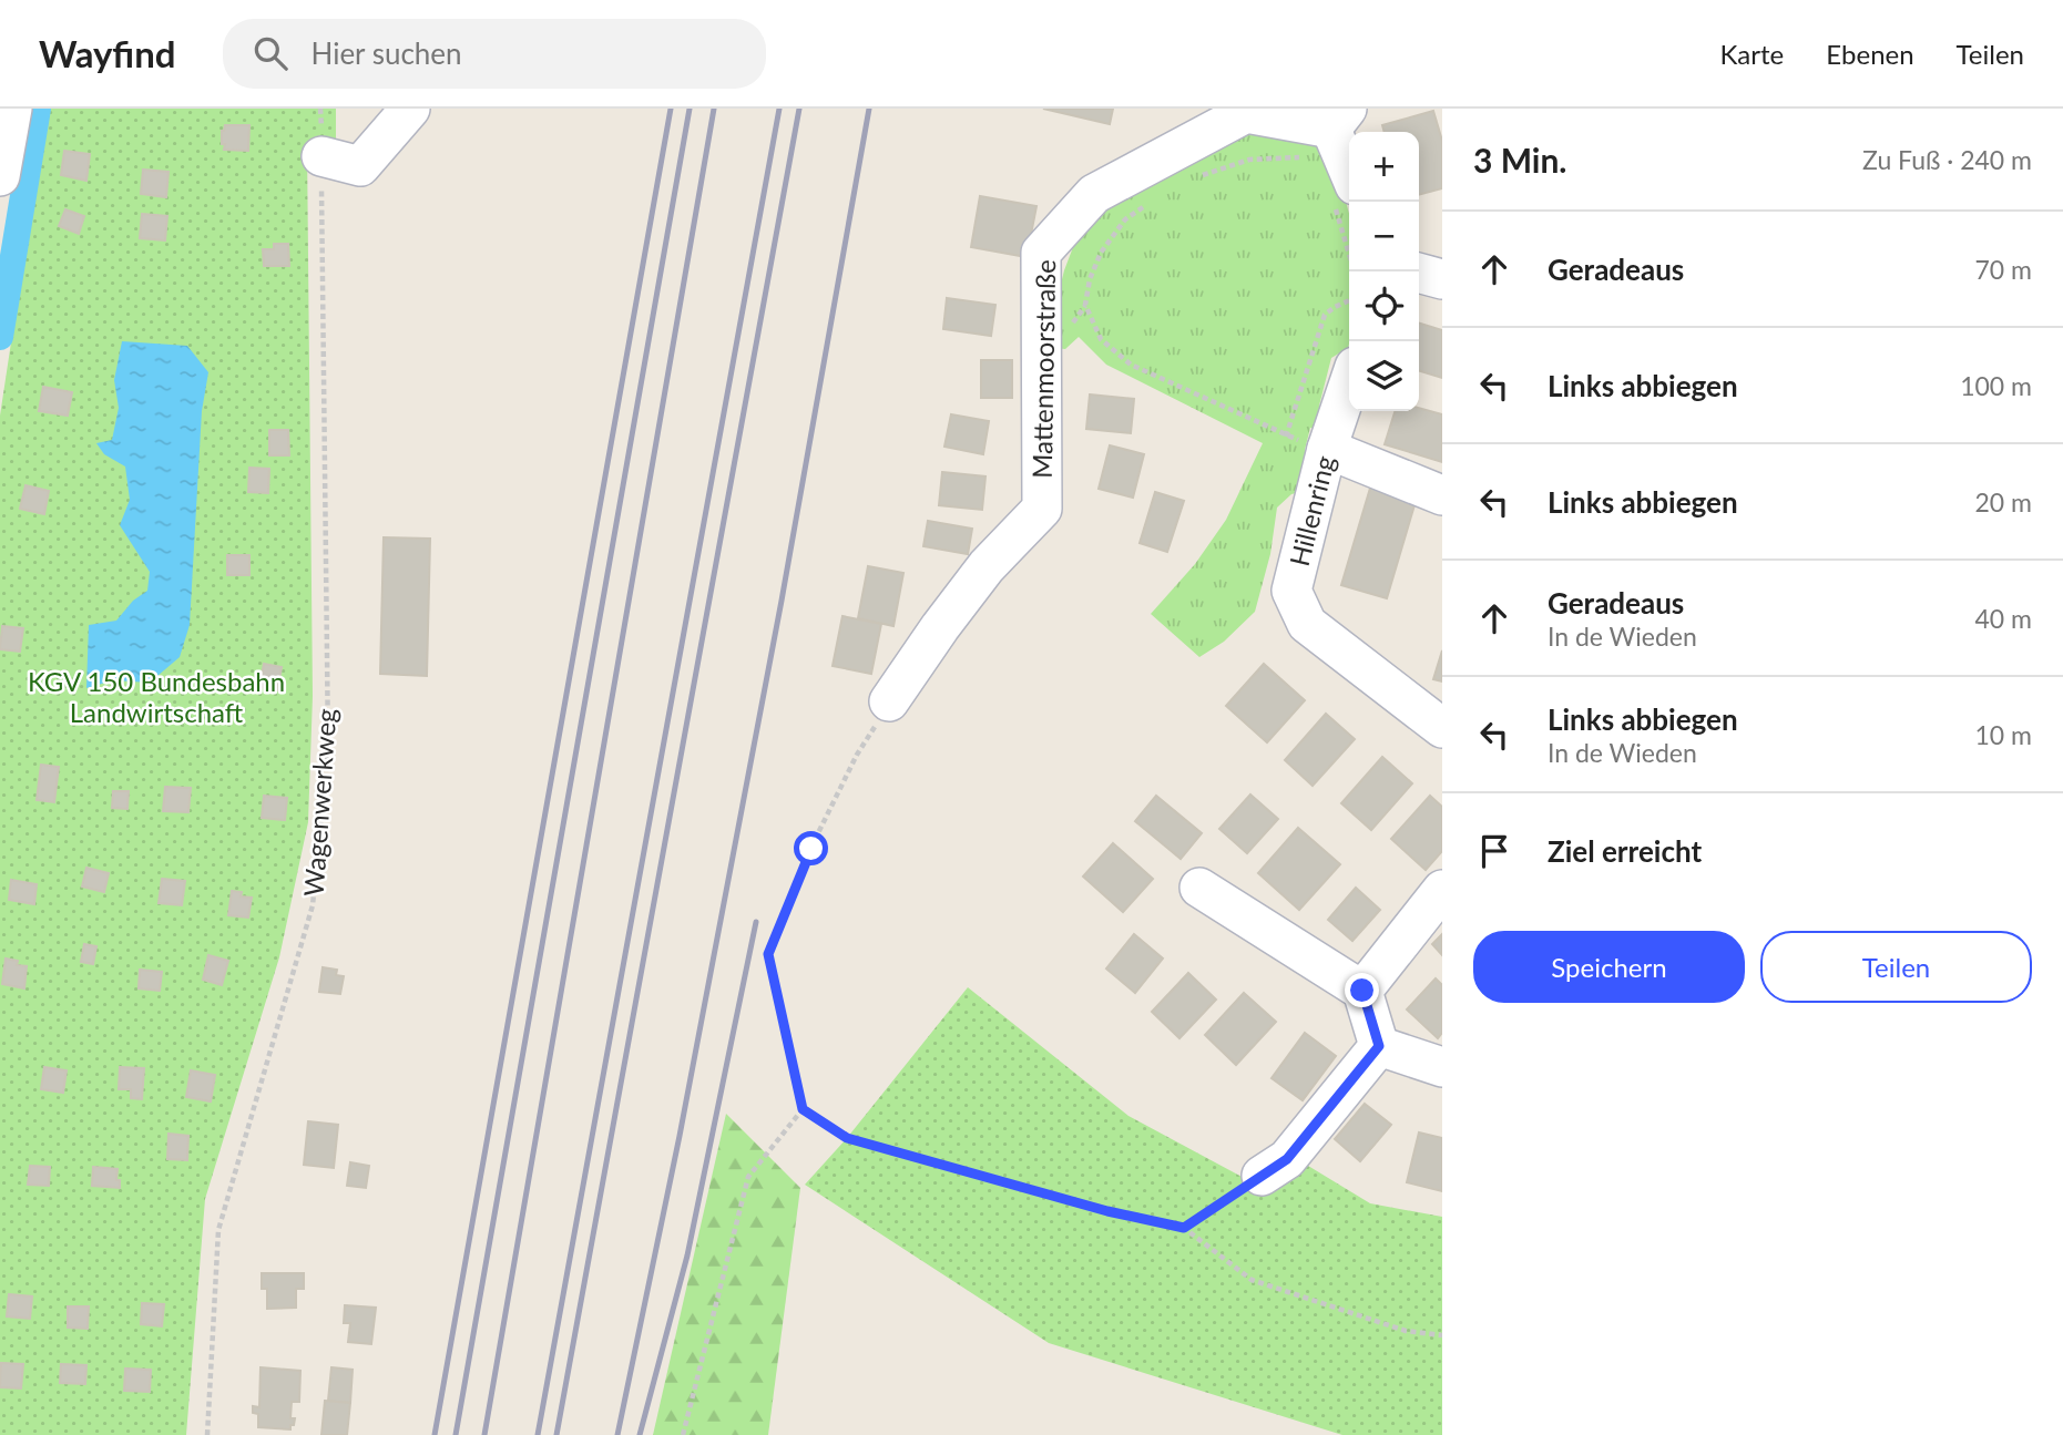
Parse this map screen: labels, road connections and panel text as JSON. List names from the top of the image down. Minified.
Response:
{"streets":{"street":["Mattenmoorstraße","Hillenring"],"path":["Wagenwerkweg"]},"parks":["KGV 150 Bundesbahn Landwirtschaft"],"page":{"header":"Wayfind","search":"Hier suchen","nav":["Karte","Ebenen","Teilen"],"heading":["3 Min.","Zu Fuß · 240 m"],"map_buttons":["+","−"],"list":[["Geradeaus","70 m"],["Links abbiegen","100 m"],["Links abbiegen","20 m"],["Geradeaus","In de Wieden","40 m"],["Links abbiegen","In de Wieden","10 m"],"Ziel erreicht"],"buttons":["Speichern","Teilen"]}}
